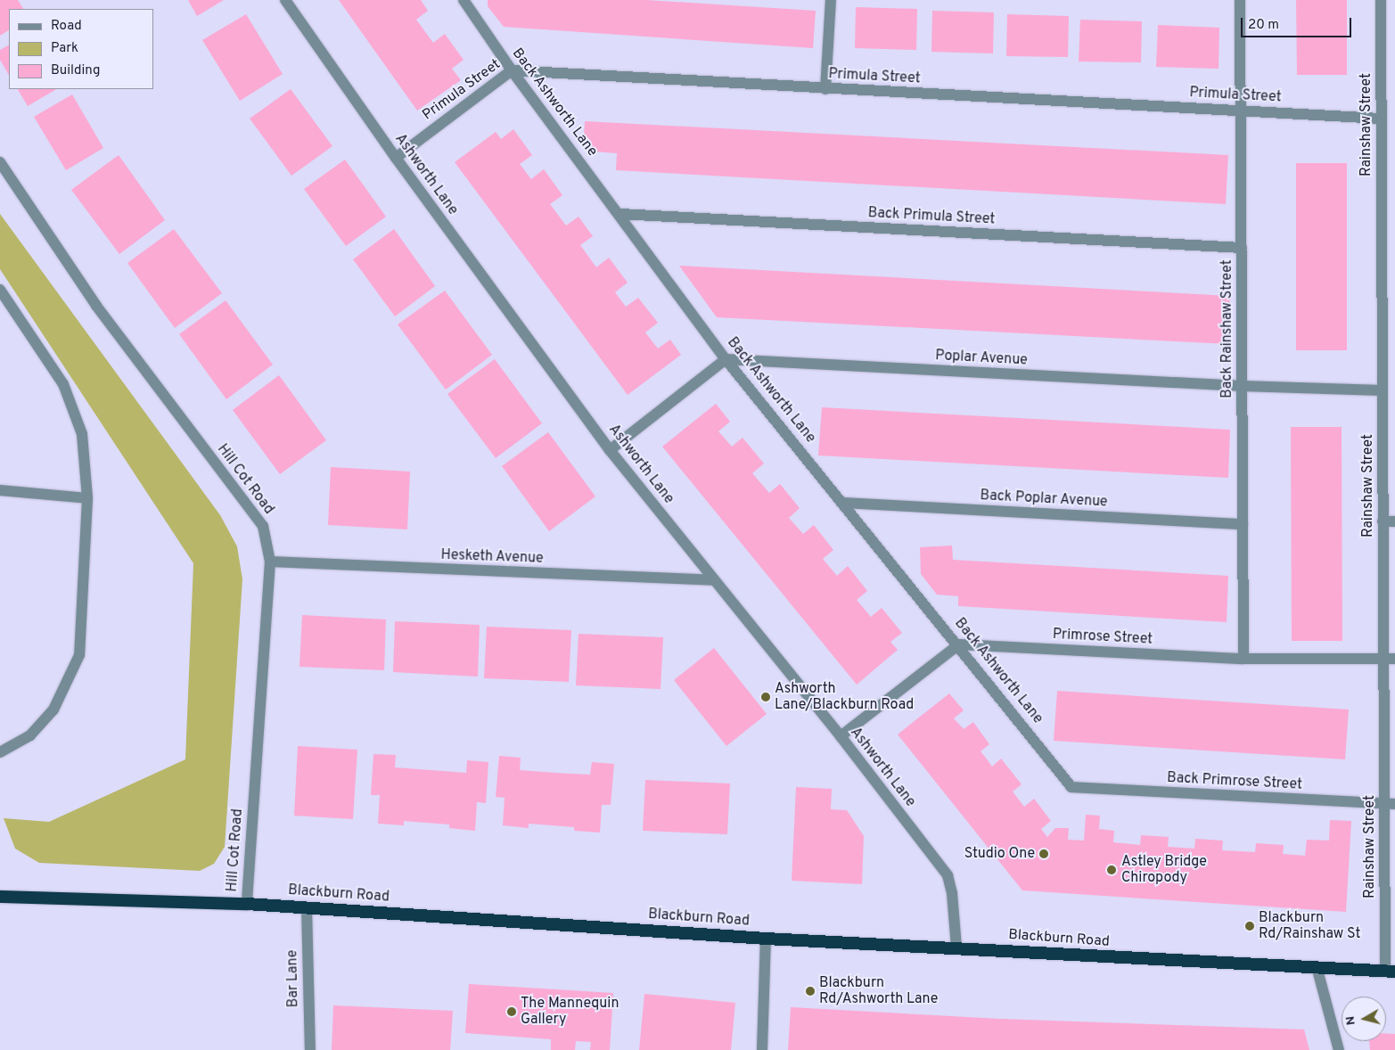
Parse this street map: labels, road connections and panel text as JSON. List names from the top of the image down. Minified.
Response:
{"streets":{"highway":["Blackburn Road"],"street":["Primula Street","Back Ashworth Lane","Rainshaw Street","Ashworth Lane","Back Primula Street","Back Rainshaw Street","Poplar Avenue","Hill Cot Road","Back Poplar Avenue","Hesketh Avenue","Primrose Street","Back Primrose Street","Bar Lane"]},"crossings":[["Primula Street","Back Ashworth Lane"],["Primula Street","Rainshaw Street"],["Primula Street","Ashworth Lane"],["Primula Street","Back Rainshaw Street"],["Back Ashworth Lane","Back Primula Street"],["Back Ashworth Lane","Poplar Avenue"],["Back Ashworth Lane","Back Poplar Avenue"],["Back Ashworth Lane","Primrose Street"],["Back Ashworth Lane","Back Primrose Street"],["Rainshaw Street","Poplar Avenue"],["Rainshaw Street","Primrose Street"],["Rainshaw Street","Back Primrose Street"],["Rainshaw Street","Blackburn Road"],["Ashworth Lane","Hesketh Avenue"],["Ashworth Lane","Blackburn Road"],["Back Primula Street","Back Rainshaw Street"],["Back Rainshaw Street","Poplar Avenue"],["Back Rainshaw Street","Back Poplar Avenue"],["Back Rainshaw Street","Primrose Street"],["Hill Cot Road","Hesketh Avenue"],["Hill Cot Road","Blackburn Road"],["Blackburn Road","Bar Lane"]],"places":["Ashworth Lane/Blackburn Road","Studio One","Astley Bridge Chiropody","Blackburn Rd/Rainshaw St","Blackburn Rd/Ashworth Lane","The Mannequin Gallery"],"legend":["Road","Park","Building"],"scale_bar":"20 m","north":"left"}
